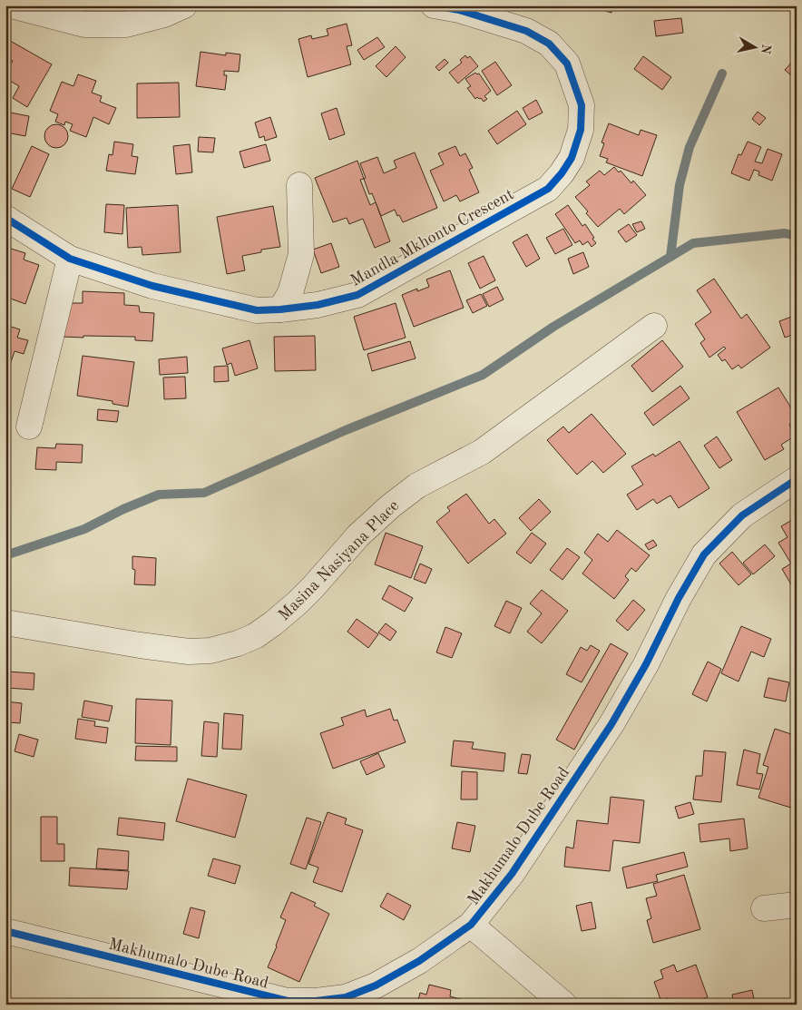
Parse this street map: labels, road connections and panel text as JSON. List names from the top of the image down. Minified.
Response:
{"streets":{"street":["Mandla Mkhonto Crescent","Masina Nasiyana Place","Makhumalo Dube Road"]},"north":"right"}
